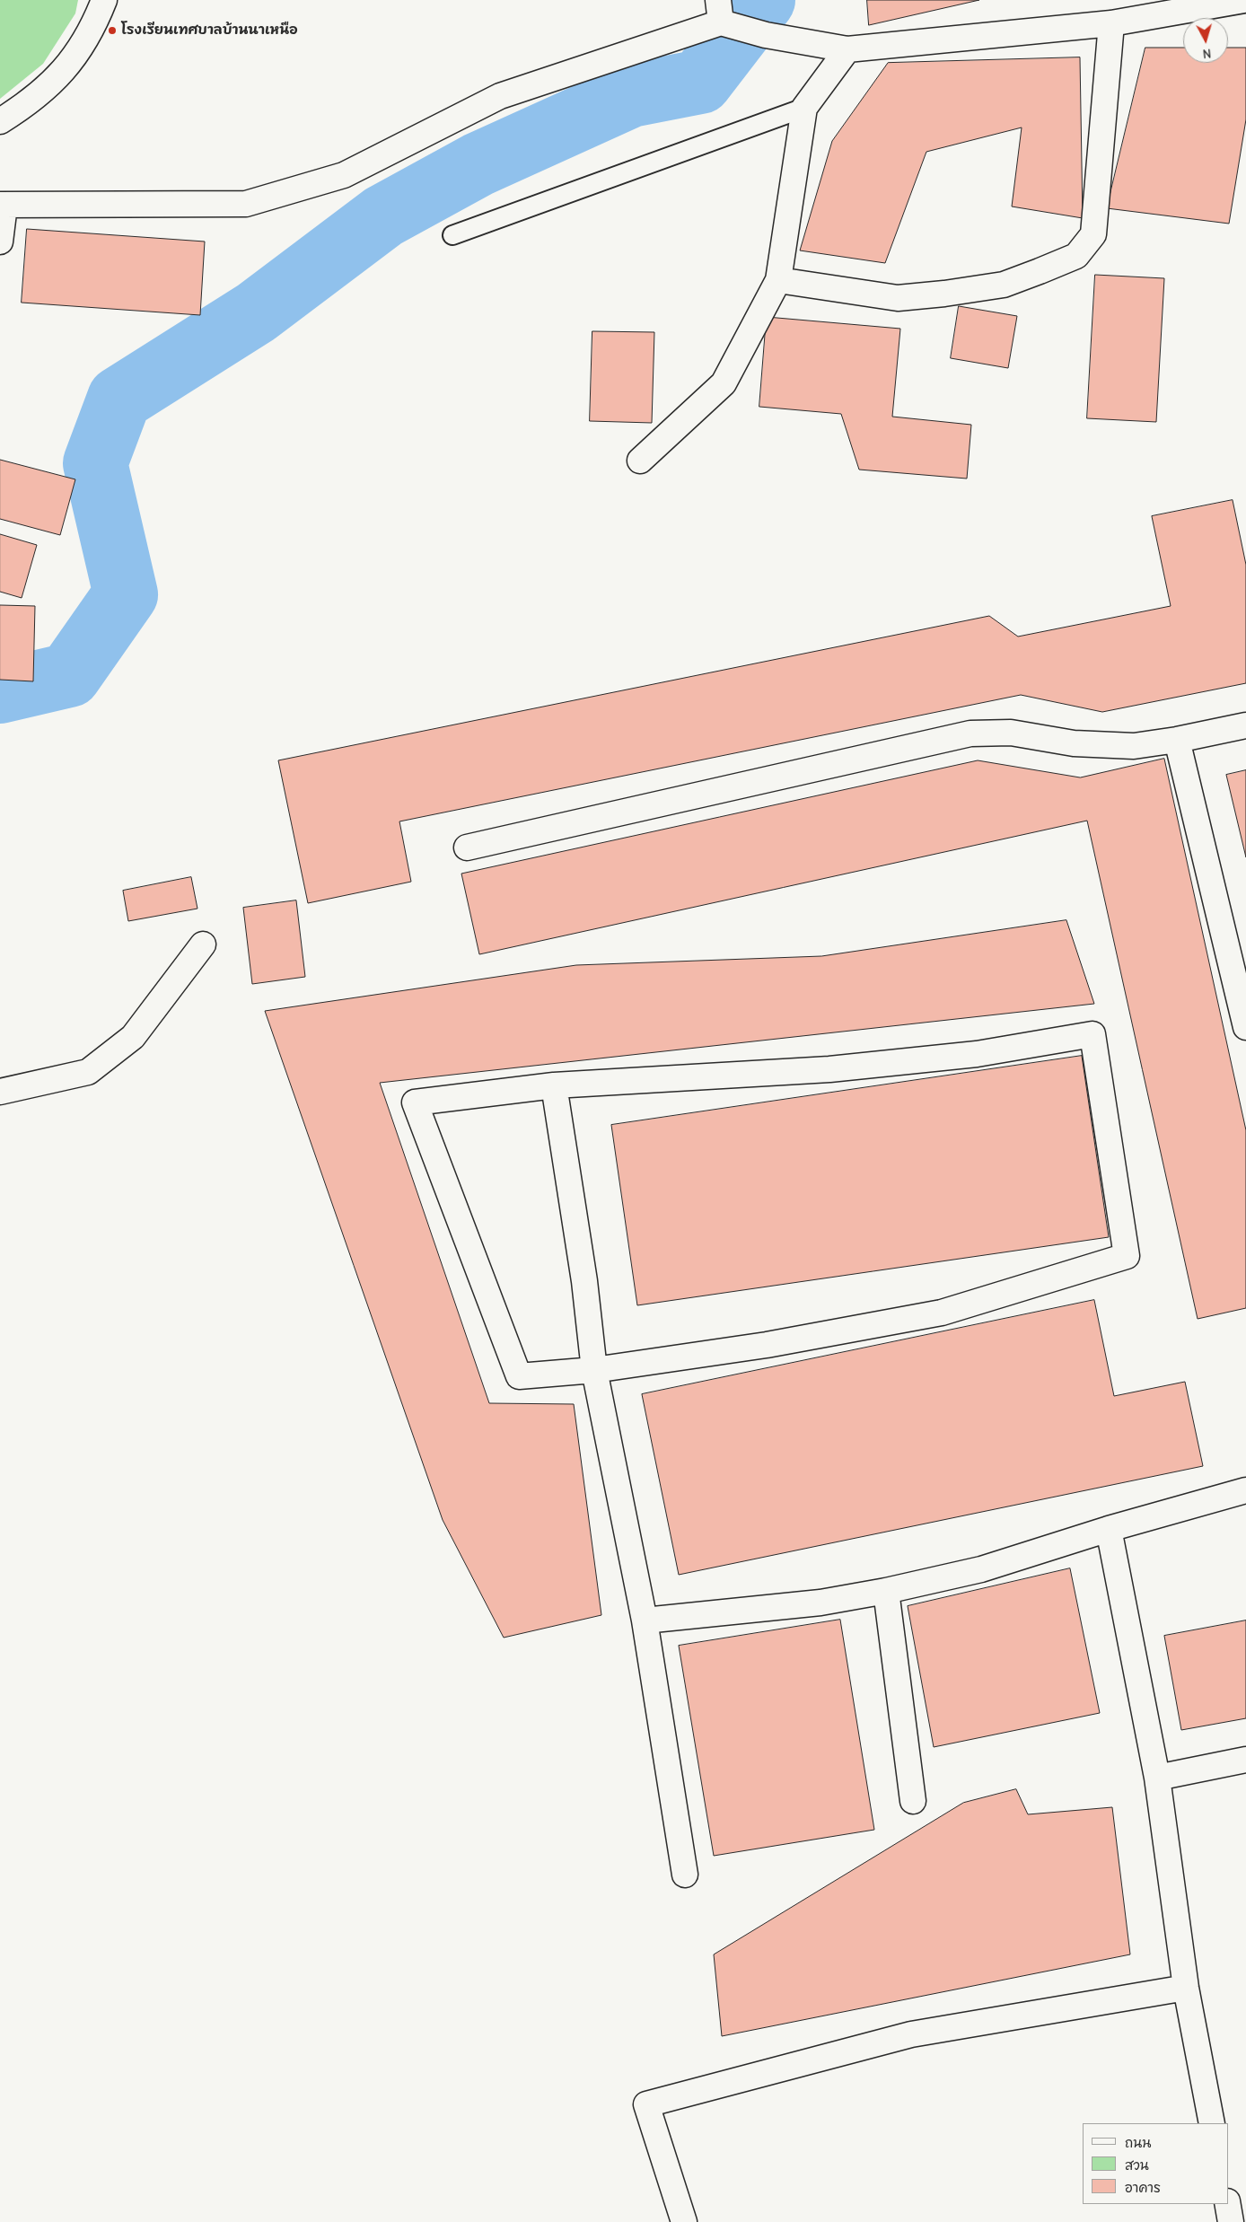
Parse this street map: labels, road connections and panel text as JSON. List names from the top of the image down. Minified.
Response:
{"places":["โรงเรียนเทศบาลบ้านนาเหนือ"],"legend":["ถนน","สวน","อาคาร"],"north":"bottom"}
